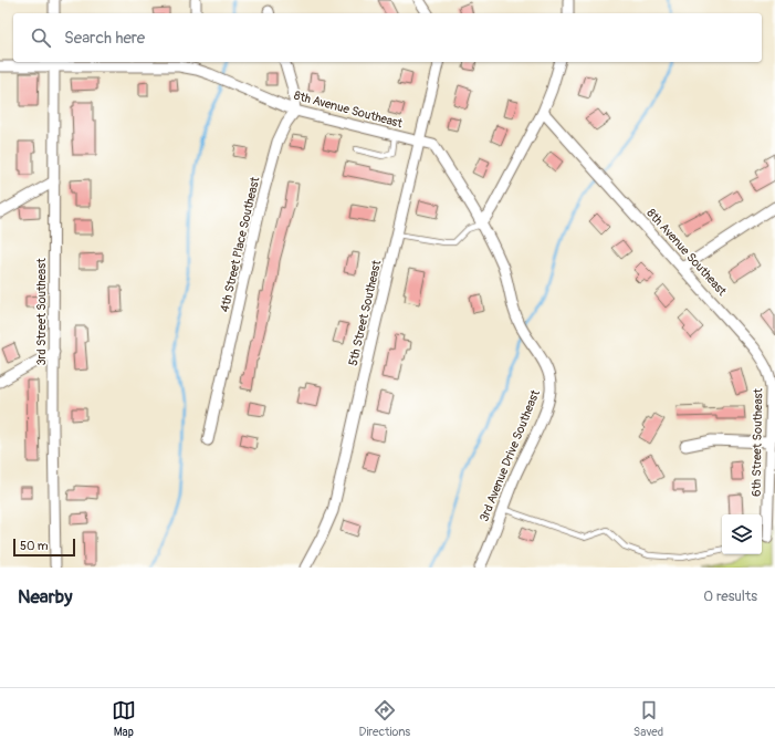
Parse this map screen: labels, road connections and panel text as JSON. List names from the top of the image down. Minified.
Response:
{"streets":{"street":["8th Avenue Southeast","4th Street Place Southeast","3rd Street Southeast","5th Street Southeast","6th Street Southeast","3rd Avenue Drive Southeast"]},"crossings":[["8th Avenue Southeast","4th Street Place Southeast"],["8th Avenue Southeast","3rd Street Southeast"],["8th Avenue Southeast","5th Street Southeast"],["8th Avenue Southeast","6th Street Southeast"],["8th Avenue Southeast","3rd Avenue Drive Southeast"]],"scale_bar":"50 m","page":{"search":"Search here","scale":"50 m","heading":["Nearby","0 results"],"nav":["Map","Directions","Saved"]}}
